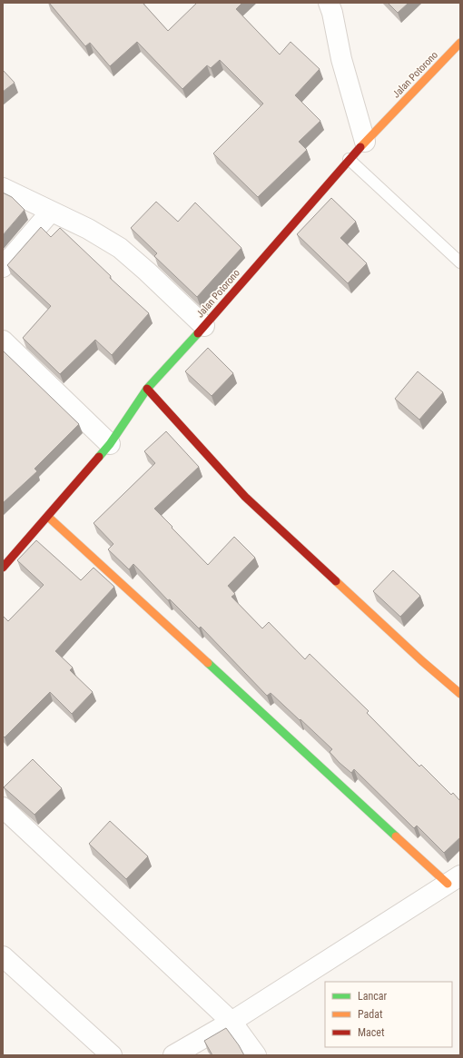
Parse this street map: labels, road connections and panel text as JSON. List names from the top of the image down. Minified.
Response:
{"streets":{"street":["Jalan Potorono"]},"legend":["Lancar","Padat","Macet"]}
